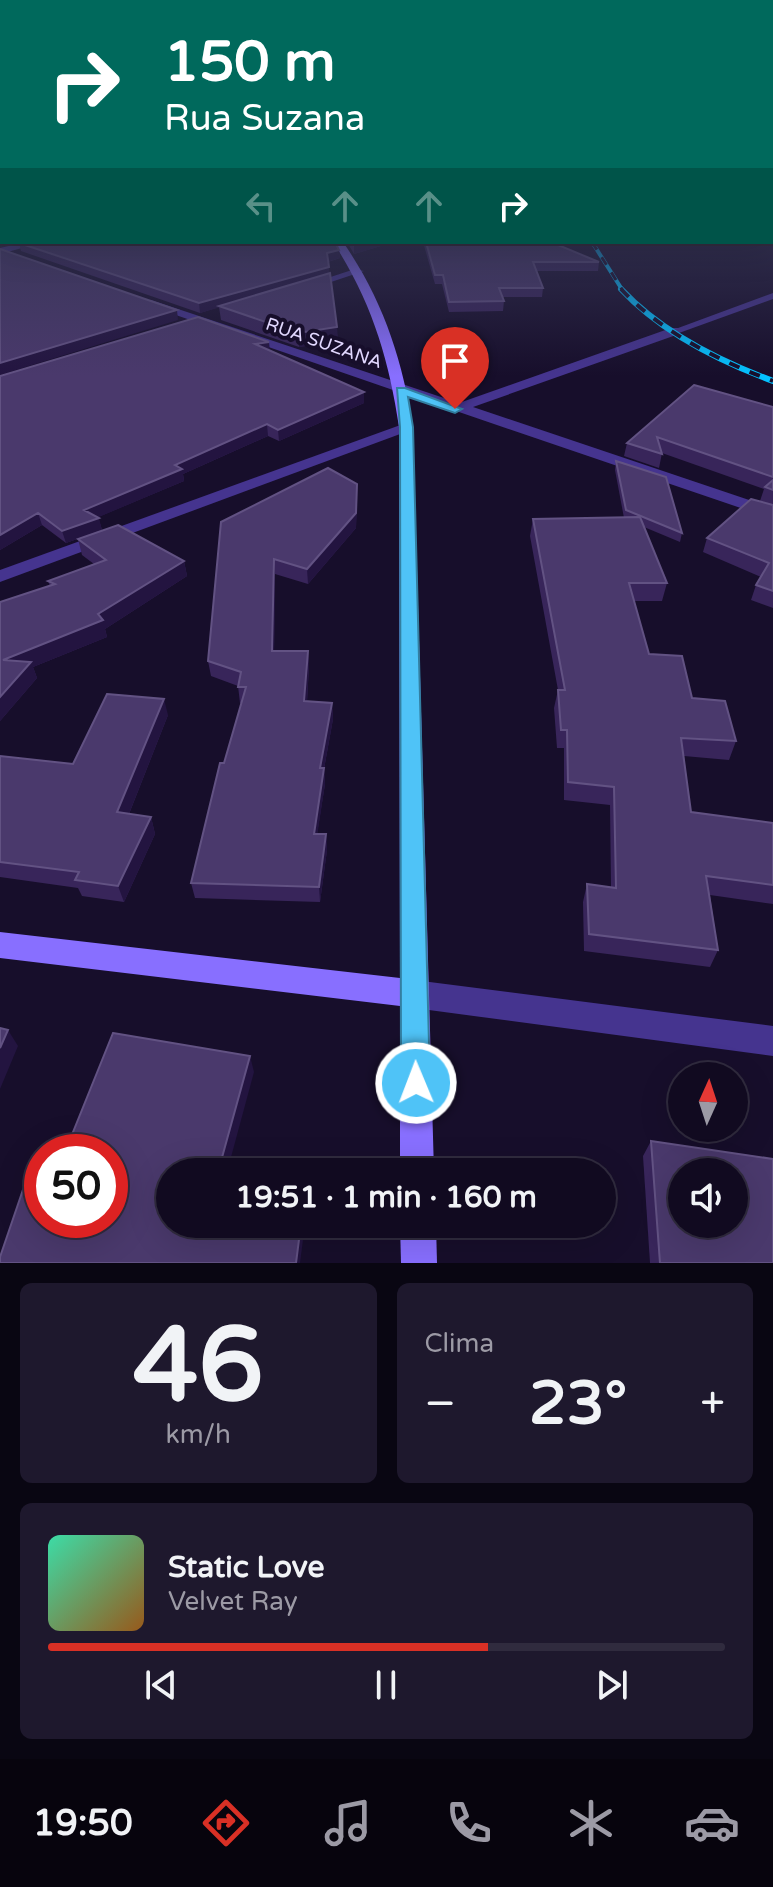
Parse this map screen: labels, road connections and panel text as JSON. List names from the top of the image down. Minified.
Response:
{"streets":{"street":["RUA SUZANA"]},"north":"top","page":{"turn":["150 m","Rua Suzana"],"limit":"50","trip":"19:51 · 1 min · 160 m","tile":[["46","km/h"],"Clima"],"heat":["−","23°","+"],"song":["Static Love","Velvet Ray"],"tabs":"19:50"}}
